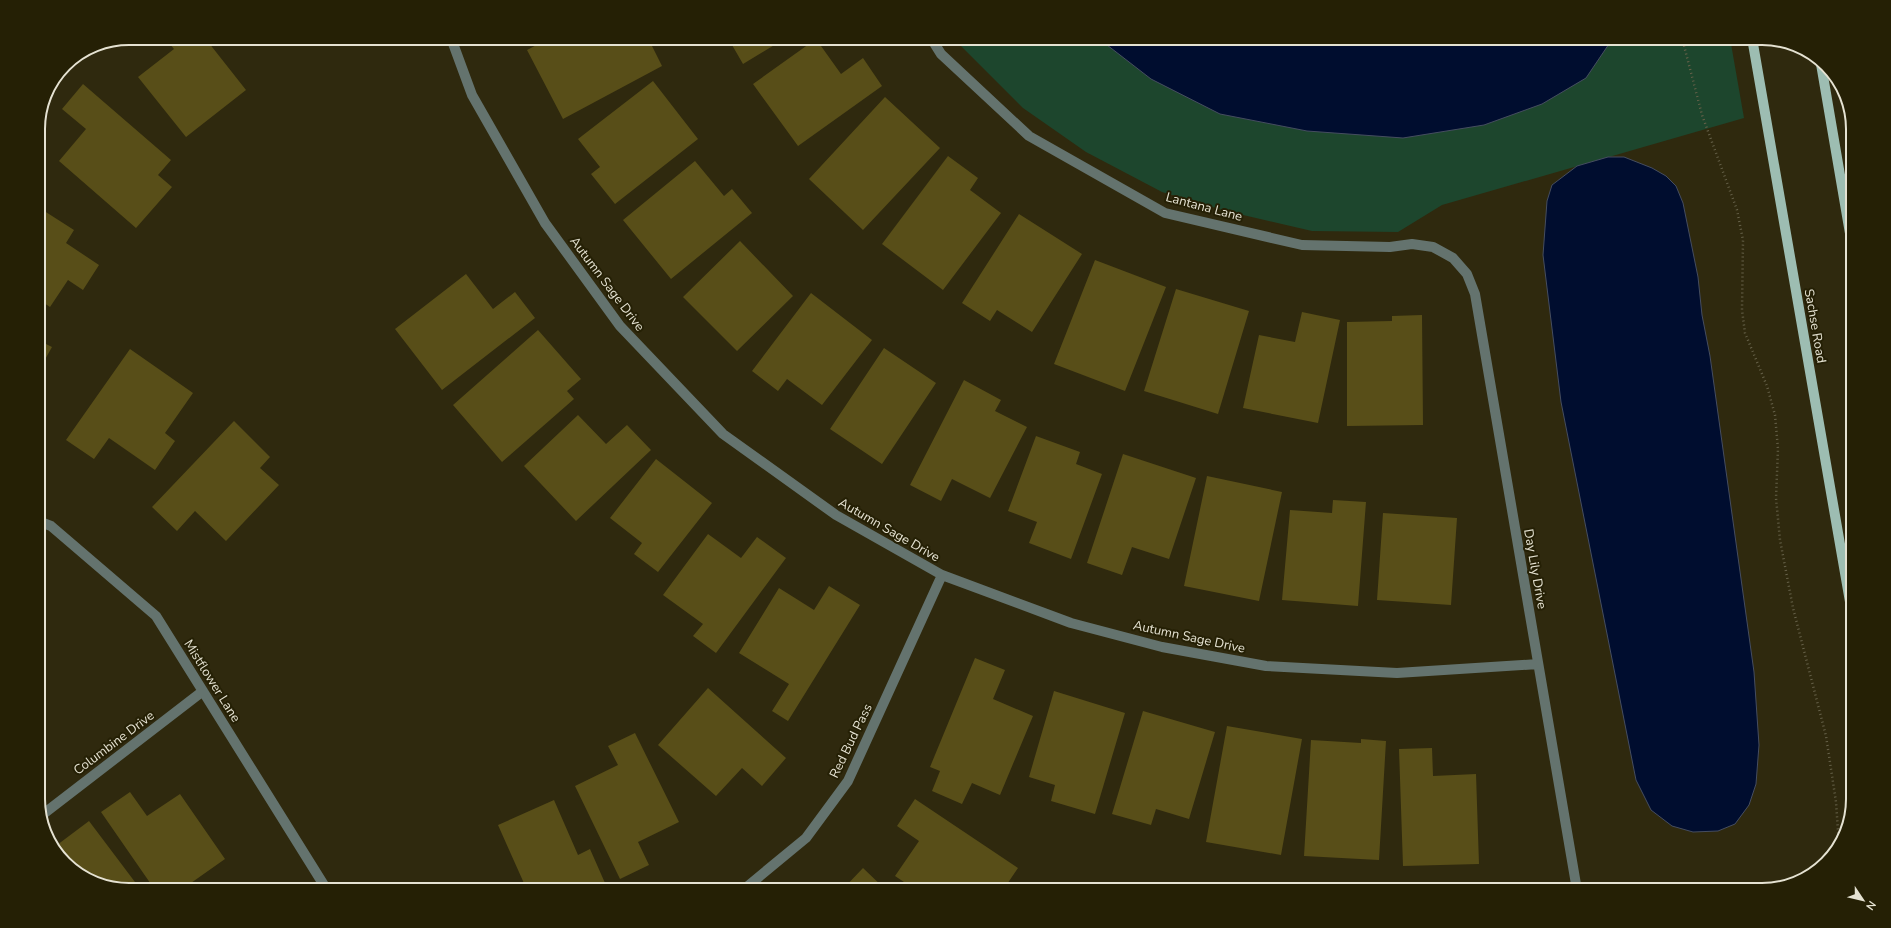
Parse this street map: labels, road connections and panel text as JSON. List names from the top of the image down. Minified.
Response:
{"streets":{"main road":["Sachse Road"],"street":["Lantana Lane","Autumn Sage Drive","Day Lily Drive","Mistflower Lane","Red Bud Pass","Columbine Drive"]},"crossings":[["Lantana Lane","Day Lily Drive"],["Autumn Sage Drive","Day Lily Drive"],["Autumn Sage Drive","Red Bud Pass"],["Mistflower Lane","Columbine Drive"]],"north":"bottom right"}
